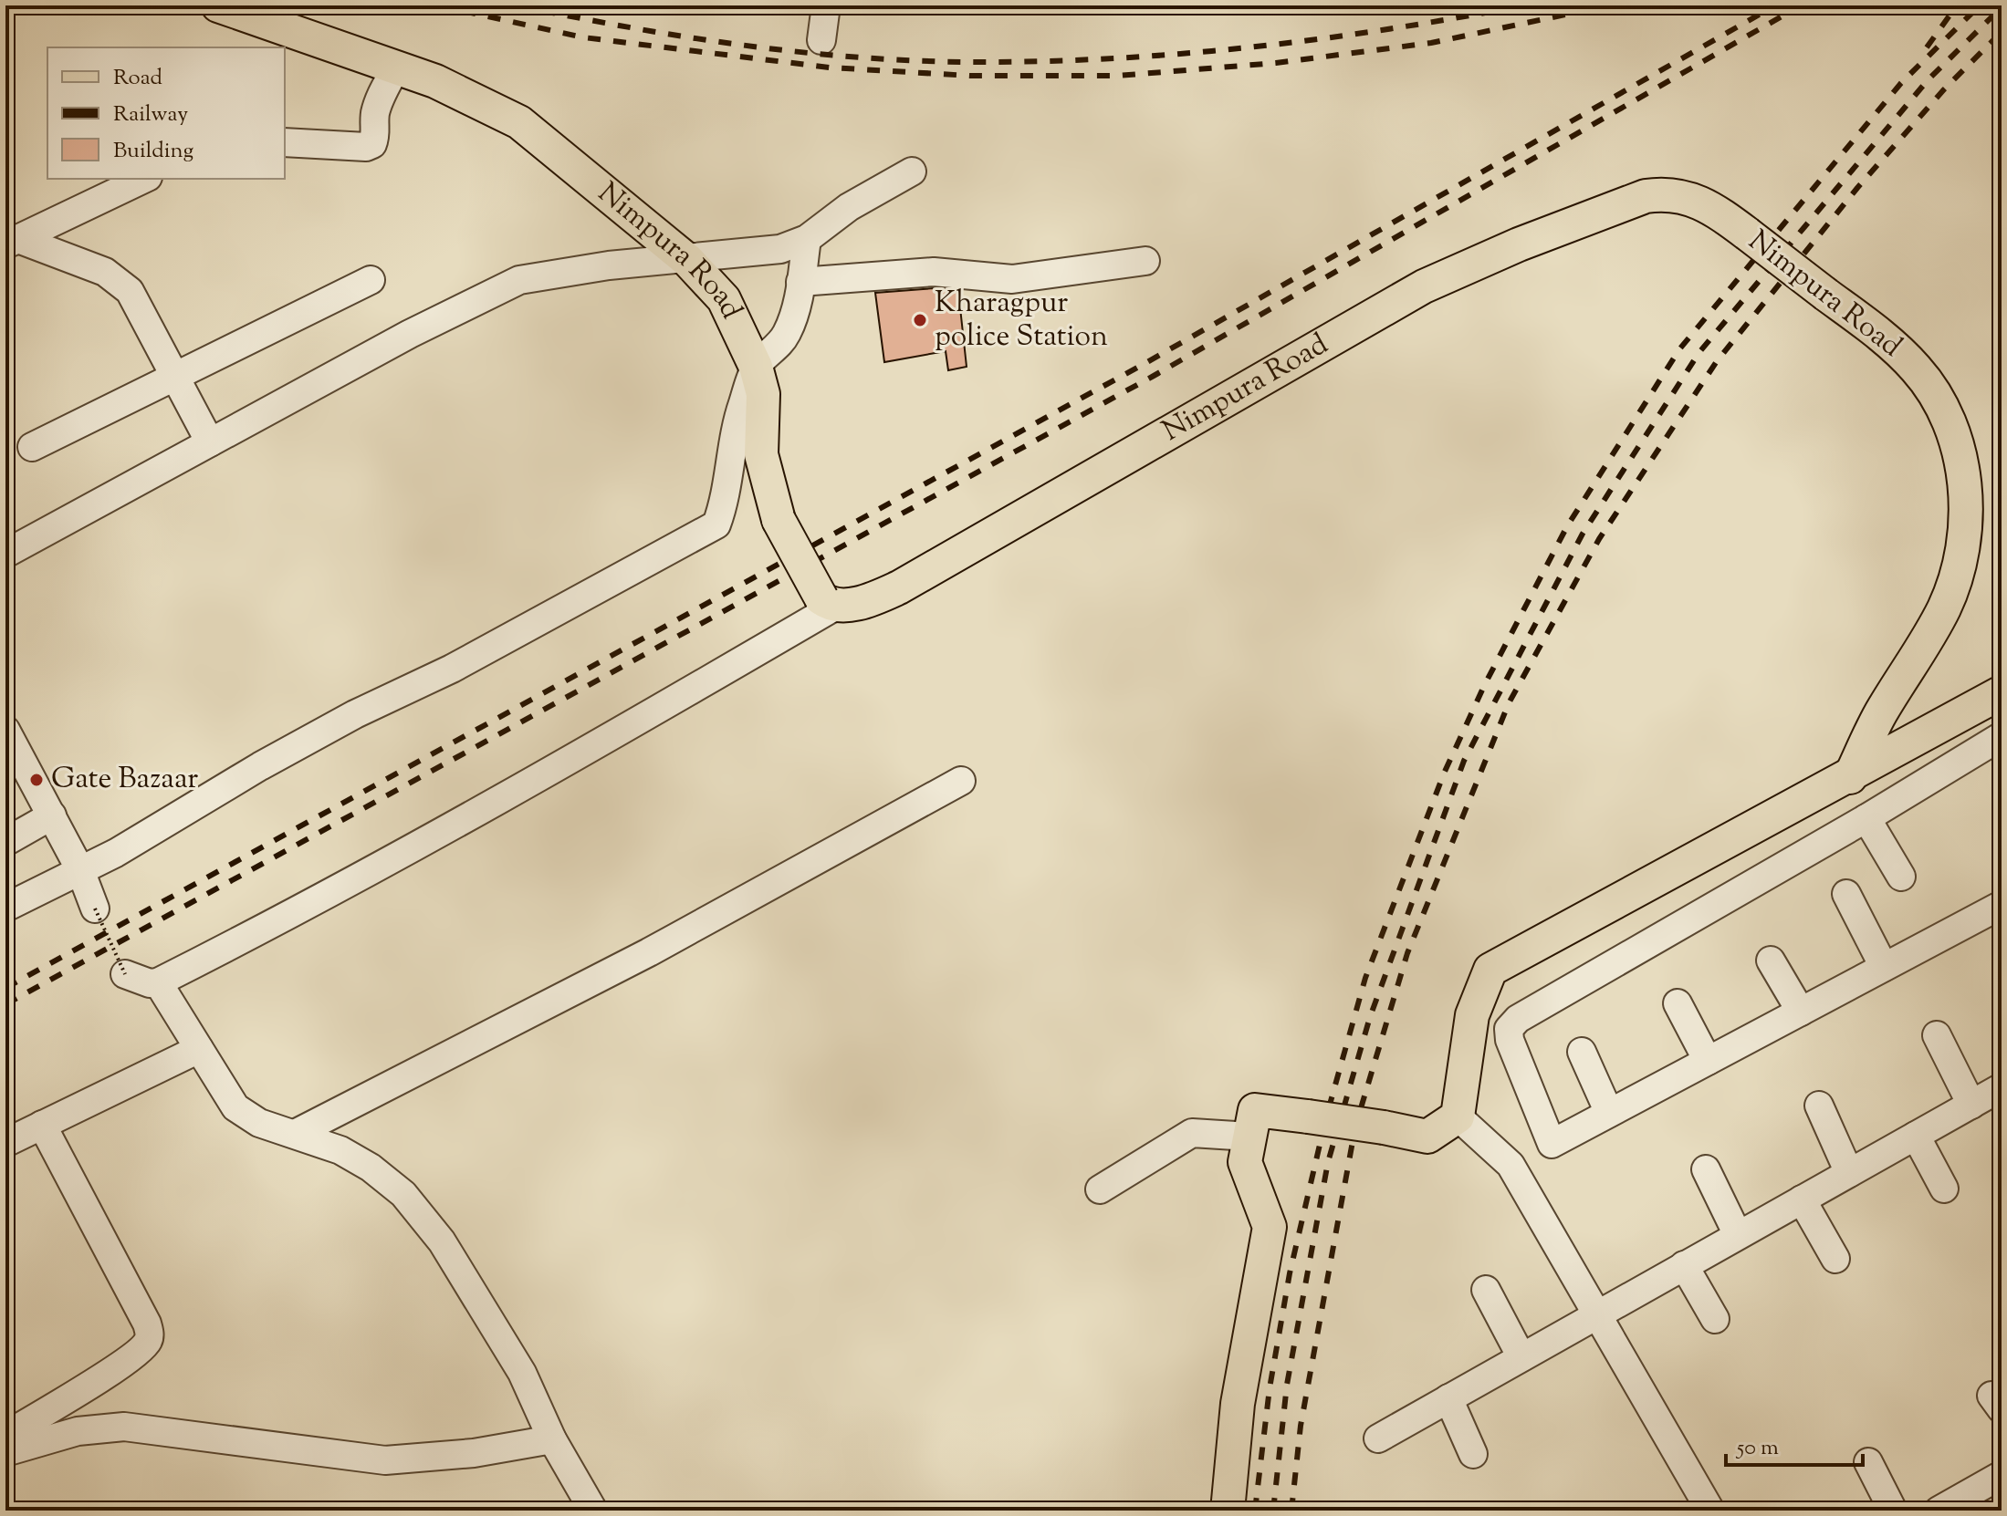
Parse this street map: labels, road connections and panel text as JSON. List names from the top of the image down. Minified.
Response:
{"streets":{"main road":["Nimpura Road"]},"places":["Kharagpur police Station","Gate Bazaar"],"legend":["Road","Railway","Building"],"scale_bar":"50 m"}
